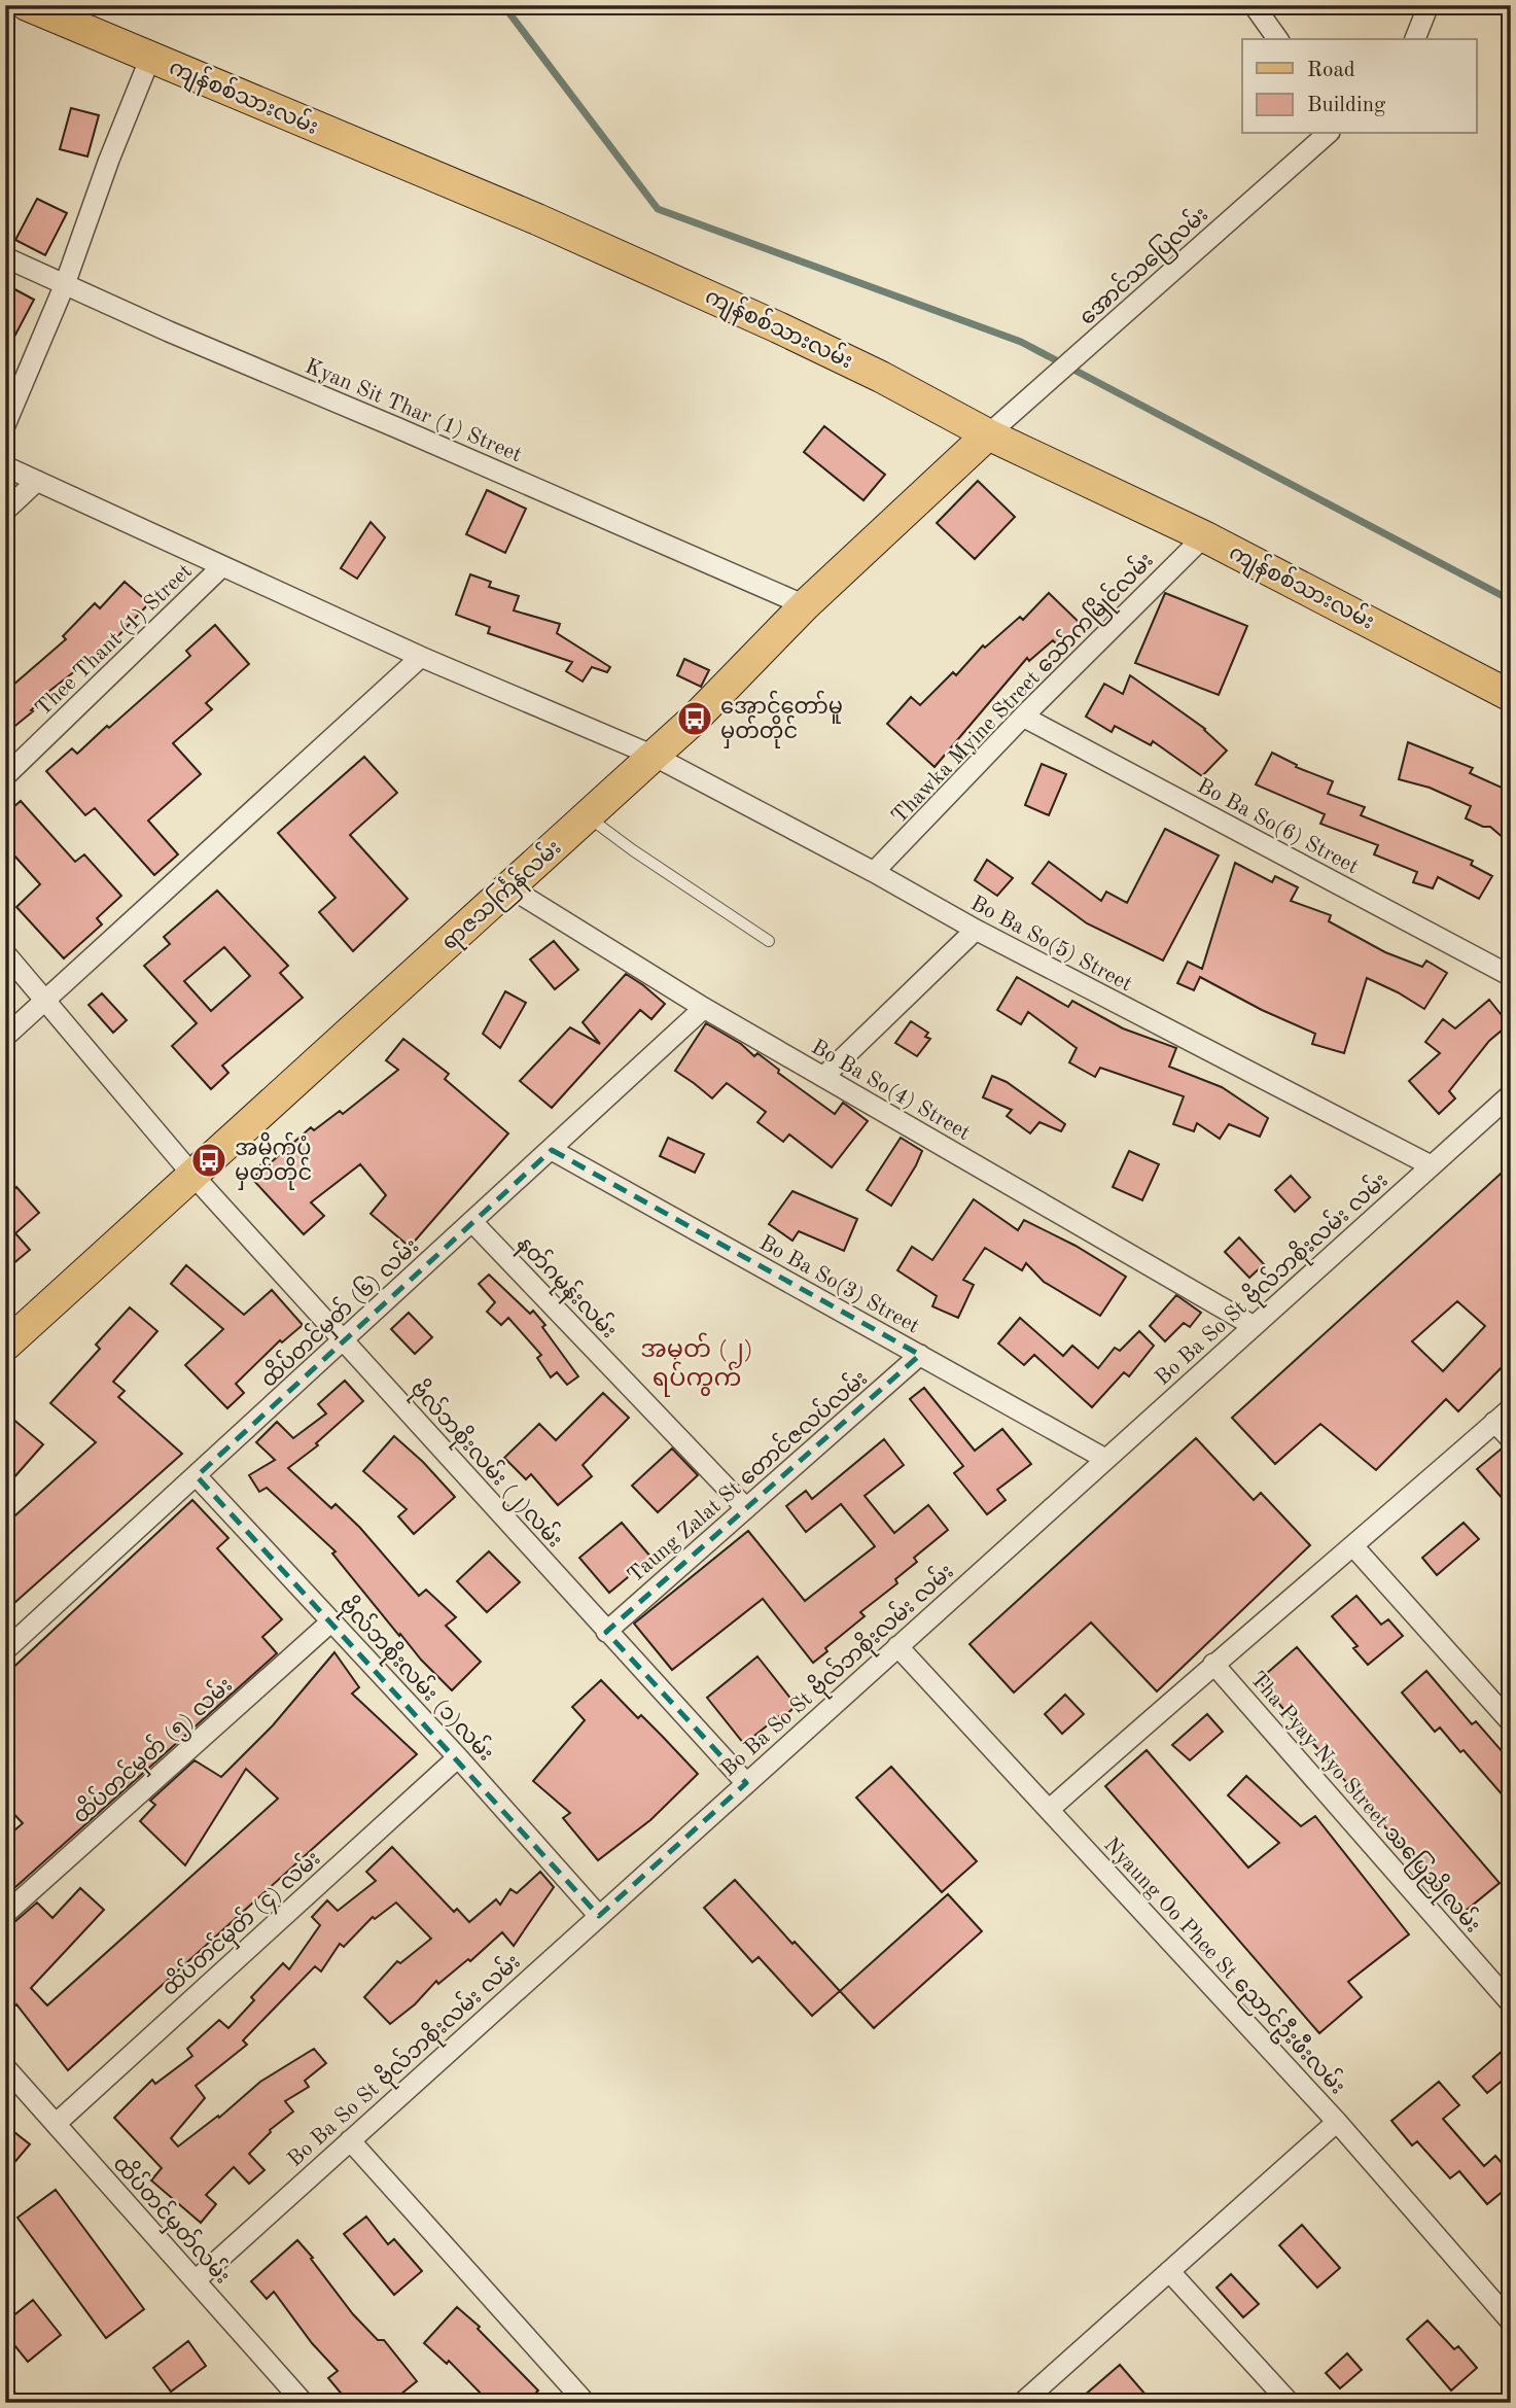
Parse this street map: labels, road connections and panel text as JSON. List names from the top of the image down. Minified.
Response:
{"streets":{"main road":["ကျန်စစ်သားလမ်း","ရာဇသင်္ကြန်လမ်း"],"street":["အောင်သပြေလမ်း","Kyan Sit Thar (1) Street","Thee Thant (1) Street","Thawka Myine Street သော်ကမြိုင်လမ်း","Bo Ba So(6) Street","Bo Ba So(5) Street","Bo Ba So(4) Street","Bo Ba So St ဗိုလ်ဘစိုးလမ်း လမ်း","Bo Ba So(3) Street","နတ်ဂမုန်းလမ်း","ထိပ်တင်မှတ် (၆) လမ်း","ဗိုလ်ဘစိုးလမ်း (၂)လမ်း","Taung Zalat St တောင်ဇလပ်လမ်း","ဗိုလ်ဘစိုးလမ်း (၁)လမ်း","ထိပ်တင်မှတ် (၅) လမ်း","Tha Pyay Nyo Street သပြေညိုလမ်း","ထိပ်တင်မှတ် (၄) လမ်း","Nyaung Oo Phee St ညောင်ဦးဖီးလမ်း","ထိပ်တင်မှတ်လမ်း"]},"crossings":[["ကျန်စစ်သားလမ်း","အောင်သပြေလမ်း"],["ကျန်စစ်သားလမ်း","Thawka Myine Street သော်ကမြိုင်လမ်း"],["ကျန်စစ်သားလမ်း","ရာဇသင်္ကြန်လမ်း"],["အောင်သပြေလမ်း","ရာဇသင်္ကြန်လမ်း"],["Kyan Sit Thar (1) Street","ရာဇသင်္ကြန်လမ်း"],["Thee Thant (1) Street","Bo Ba So(5) Street"],["Thawka Myine Street သော်ကမြိုင်လမ်း","Bo Ba So(6) Street"],["Thawka Myine Street သော်ကမြိုင်လမ်း","Bo Ba So(5) Street"],["ရာဇသင်္ကြန်လမ်း","Bo Ba So(5) Street"],["ရာဇသင်္ကြန်လမ်း","Bo Ba So(4) Street"],["ရာဇသင်္ကြန်လမ်း","ဗိုလ်ဘစိုးလမ်း (၂)လမ်း"],["Bo Ba So(5) Street","Bo Ba So St ဗိုလ်ဘစိုးလမ်း လမ်း"],["Bo Ba So(4) Street","Bo Ba So St ဗိုလ်ဘစိုးလမ်း လမ်း"],["Bo Ba So(4) Street","ထိပ်တင်မှတ် (၆) လမ်း"],["Bo Ba So St ဗိုလ်ဘစိုးလမ်း လမ်း","Bo Ba So(3) Street"],["Bo Ba So St ဗိုလ်ဘစိုးလမ်း လမ်း","ဗိုလ်ဘစိုးလမ်း (၂)လမ်း"],["Bo Ba So St ဗိုလ်ဘစိုးလမ်း လမ်း","ဗိုလ်ဘစိုးလမ်း (၁)လမ်း"],["Bo Ba So St ဗိုလ်ဘစိုးလမ်း လမ်း","Nyaung Oo Phee St ညောင်ဦးဖီးလမ်း"],["Bo Ba So St ဗိုလ်ဘစိုးလမ်း လမ်း","ထိပ်တင်မှတ်လမ်း"],["Bo Ba So(3) Street","ထိပ်တင်မှတ် (၆) လမ်း"],["Bo Ba So(3) Street","Taung Zalat St တောင်ဇလပ်လမ်း"],["နတ်ဂမုန်းလမ်း","ထိပ်တင်မှတ် (၆) လမ်း"],["နတ်ဂမုန်းလမ်း","Taung Zalat St တောင်ဇလပ်လမ်း"],["ထိပ်တင်မှတ် (၆) လမ်း","ဗိုလ်ဘစိုးလမ်း (၂)လမ်း"],["ထိပ်တင်မှတ် (၆) လမ်း","ဗိုလ်ဘစိုးလမ်း (၁)လမ်း"],["ဗိုလ်ဘစိုးလမ်း (၂)လမ်း","Taung Zalat St တောင်ဇလပ်လမ်း"],["ဗိုလ်ဘစိုးလမ်း (၁)လမ်း","ထိပ်တင်မှတ် (၅) လမ်း"],["ဗိုလ်ဘစိုးလမ်း (၁)လမ်း","ထိပ်တင်မှတ် (၄) လမ်း"],["ထိပ်တင်မှတ် (၄) လမ်း","ထိပ်တင်မှတ်လမ်း"]],"districts":["အမှတ် (၂) ရပ်ကွက်"],"places":{"bus stop":["အောင်တော်မူ မှတ်တိုင်","အမှိုက်ပုံ မှတ်တိုင်"]},"legend":["Road","Building"]}
